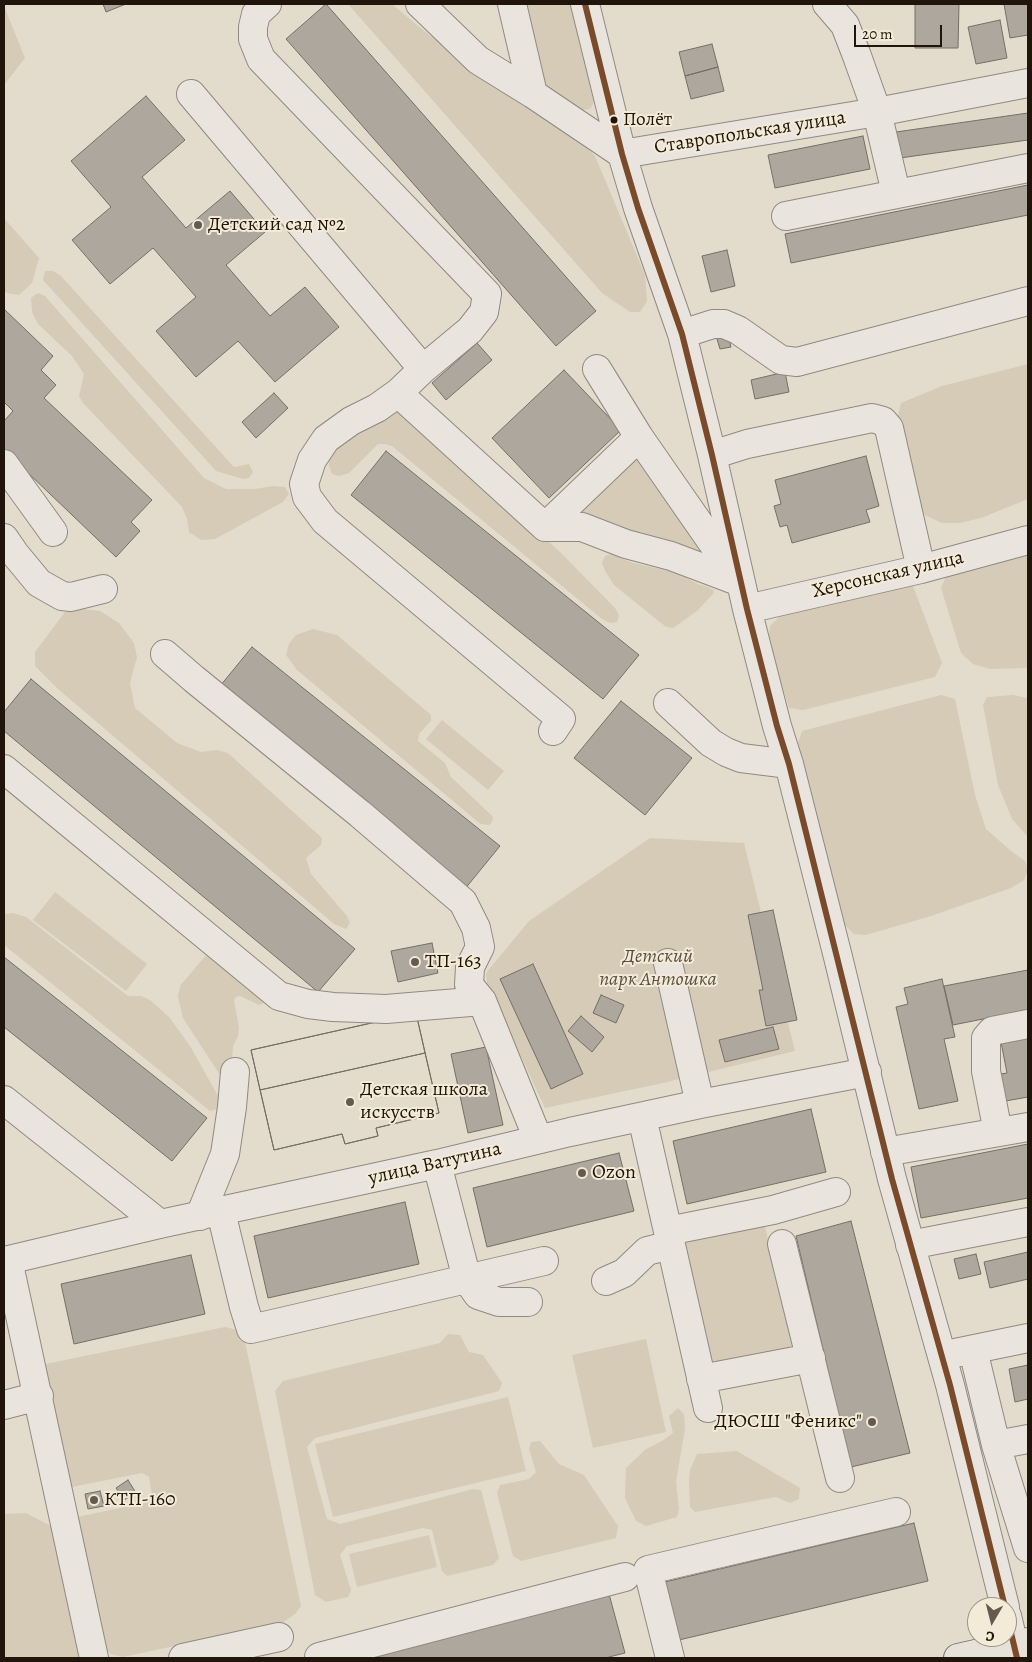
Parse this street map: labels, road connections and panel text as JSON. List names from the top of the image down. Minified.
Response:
{"streets":{"street":["Ставропольская улица","Херсонская улица","улица Ватутина"]},"parks":["Детский парк Антошка"],"places":["Полёт","Детский сад №2","ТП-163","Детская школа искусств","Ozon","ДЮСШ \"Феникс\"","КТП-160"],"scale_bar":"20 m","north":"bottom"}
